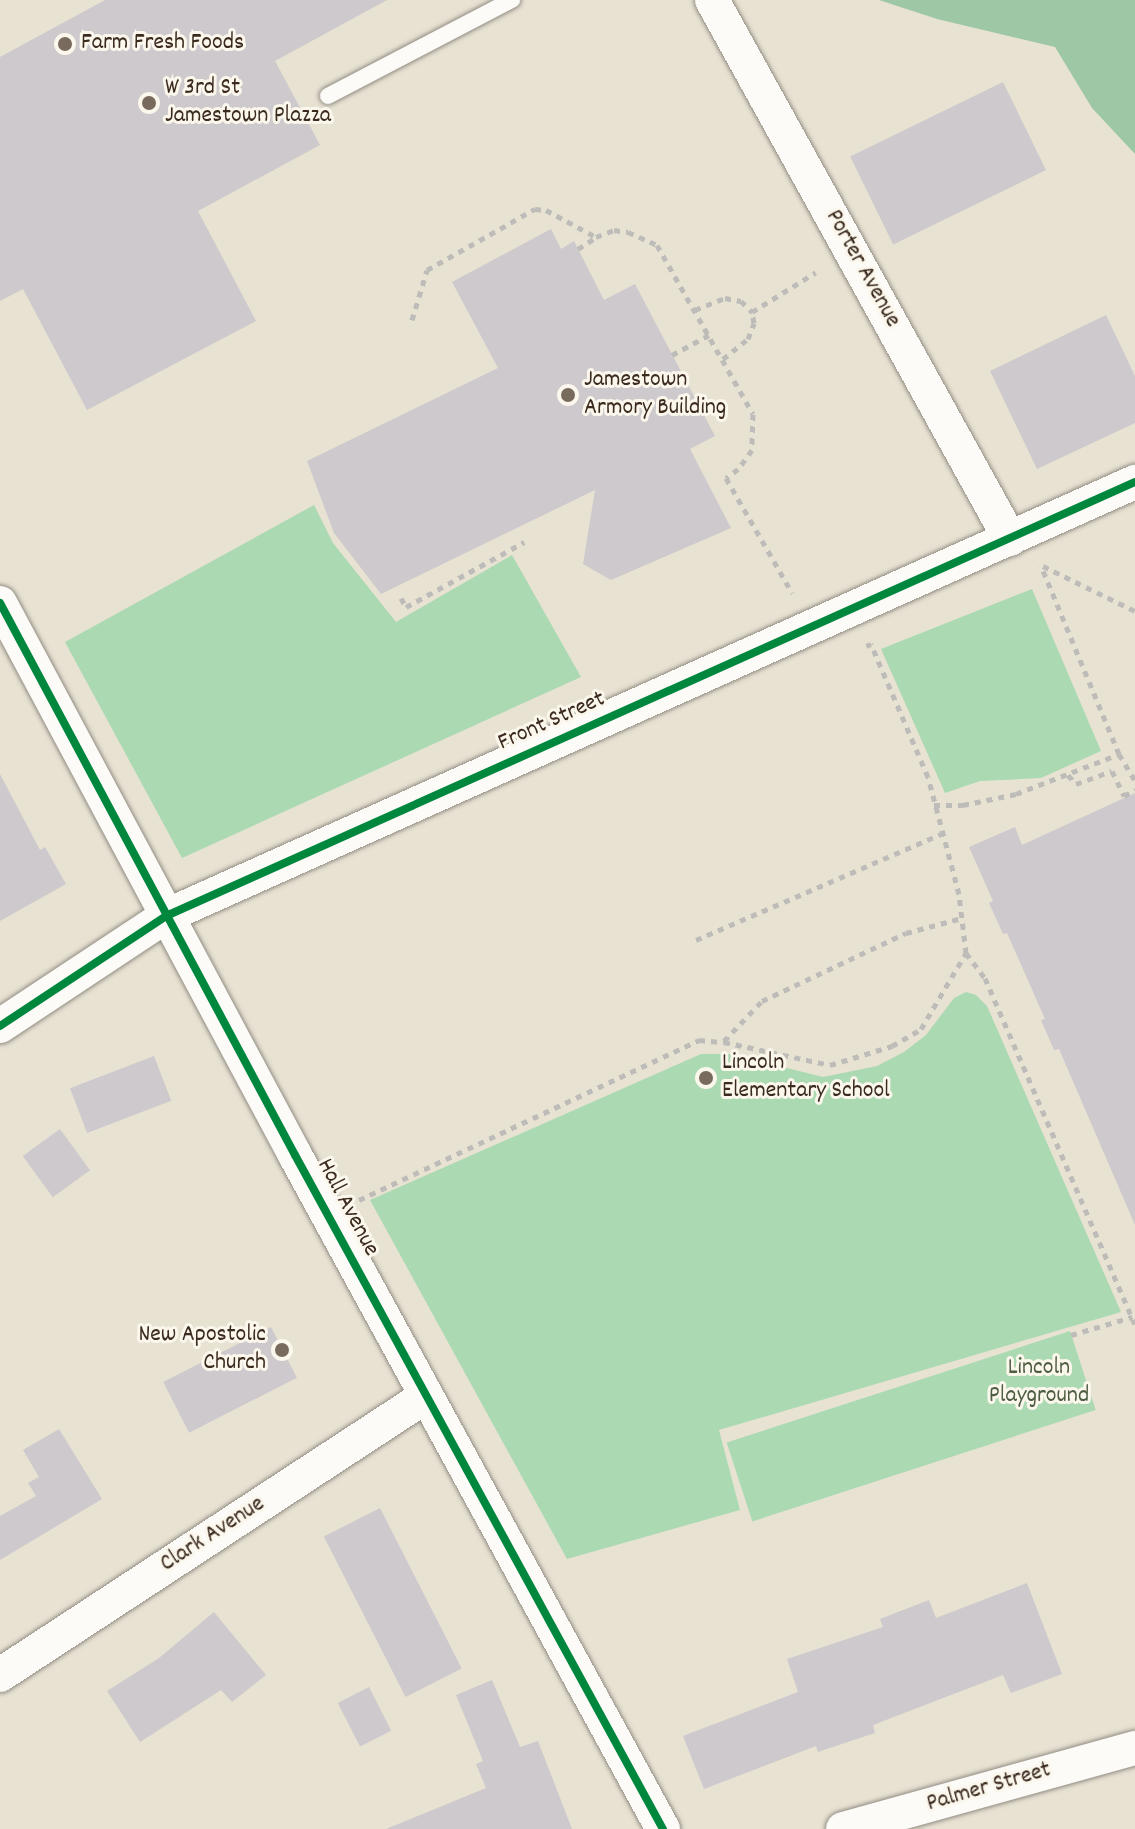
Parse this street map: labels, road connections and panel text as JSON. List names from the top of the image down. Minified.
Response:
{"streets":{"street":["Porter Avenue","Front Street","Hall Avenue","Clark Avenue","Palmer Street"]},"crossings":[["Porter Avenue","Front Street"],["Front Street","Hall Avenue"],["Hall Avenue","Clark Avenue"]],"parks":["Lincoln Playground"],"places":["Farm Fresh Foods","W 3rd St Jamestown Plazza","Jamestown Armory Building","Lincoln Elementary School","New Apostolic Church"]}
